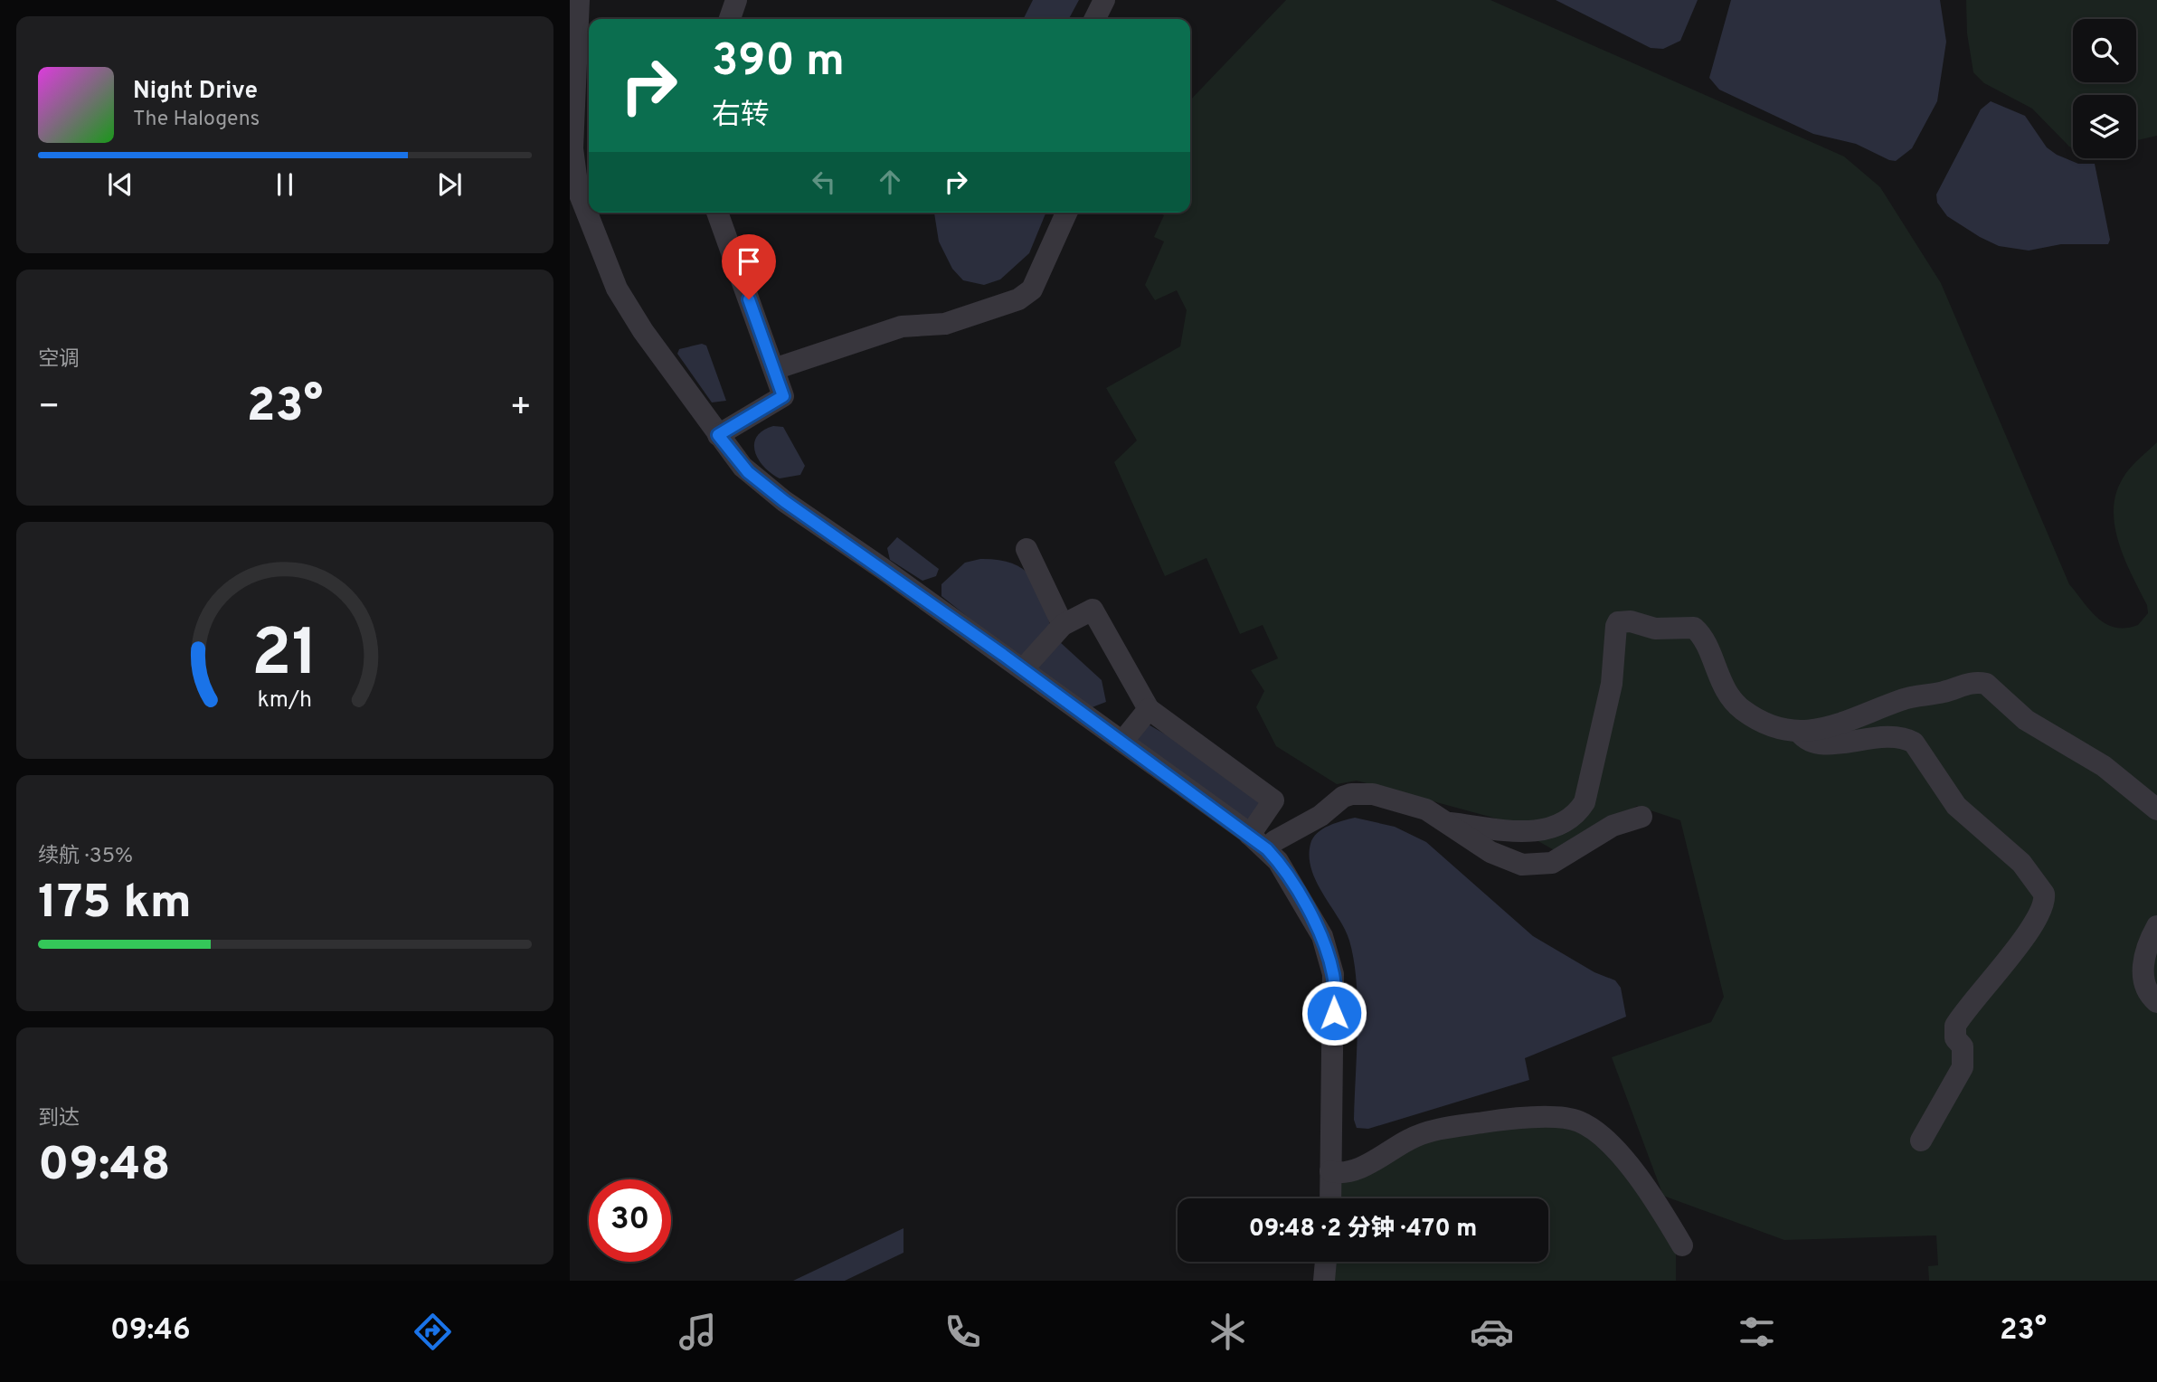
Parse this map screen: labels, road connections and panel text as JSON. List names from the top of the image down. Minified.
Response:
{"page":{"turn":["390 m","右转"],"song":["Night Drive","The Halogens"],"tile":["空调",["续航 · 35%","175 km"],["到达","09:48"]],"heat":["−","23°","+"],"limit":"30","trip":"09:48 · 2 分钟 · 470 m","tabs":["09:46","23°"],"gauge":["21","km/h"]}}
